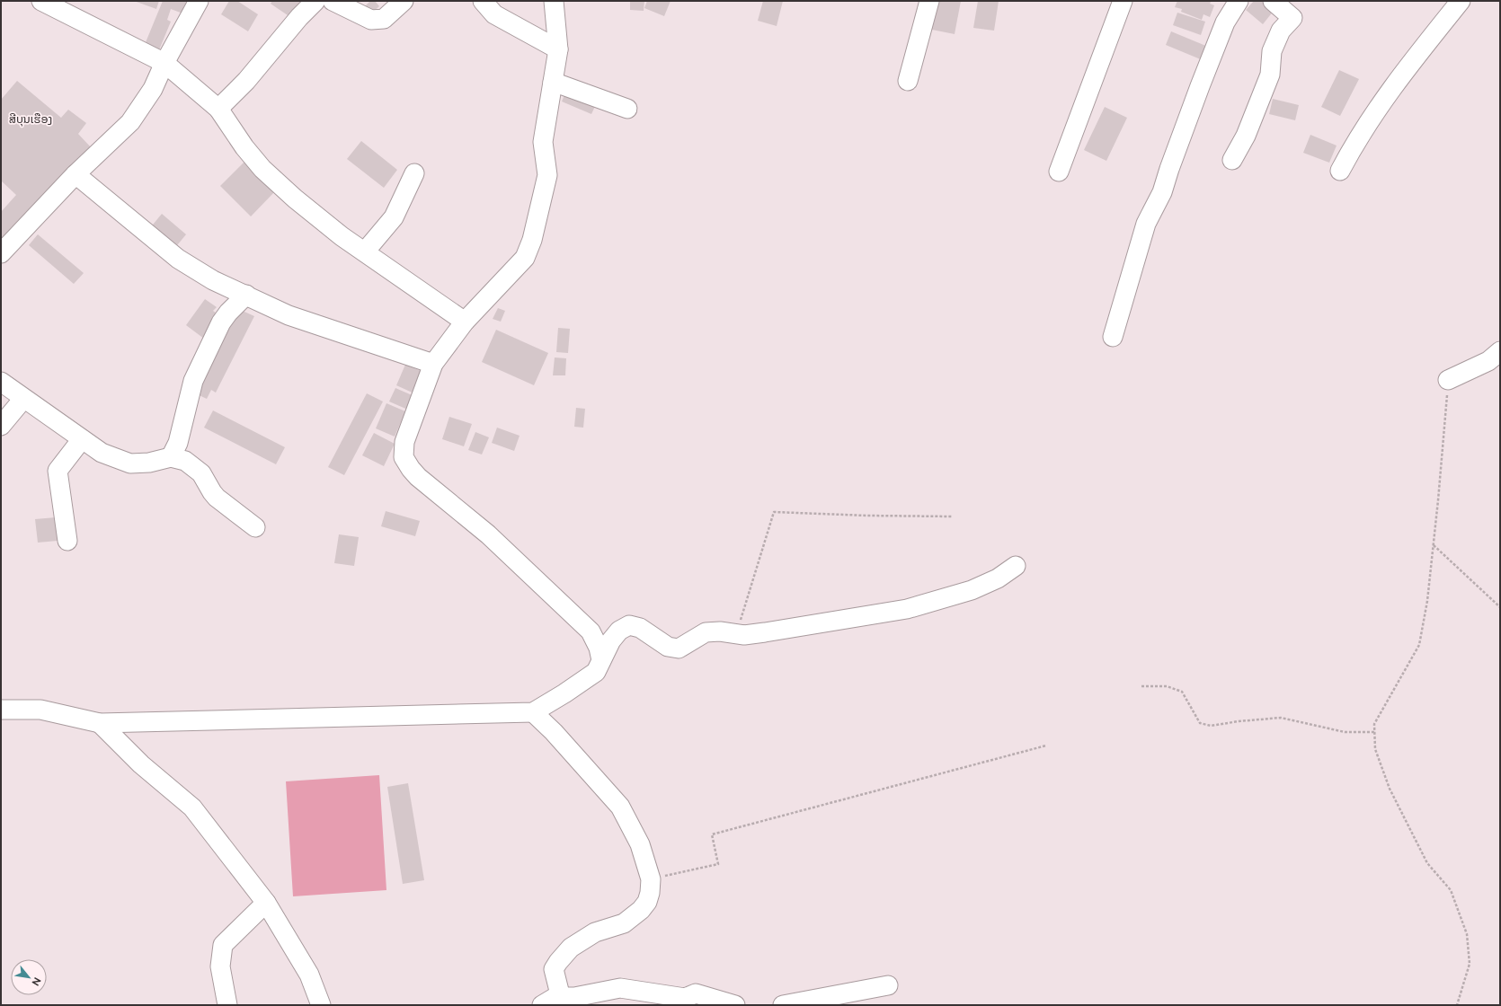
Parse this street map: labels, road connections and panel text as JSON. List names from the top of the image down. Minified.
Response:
{"districts":["ສີບຸນເຮືອງ"],"north":"bottom right"}
